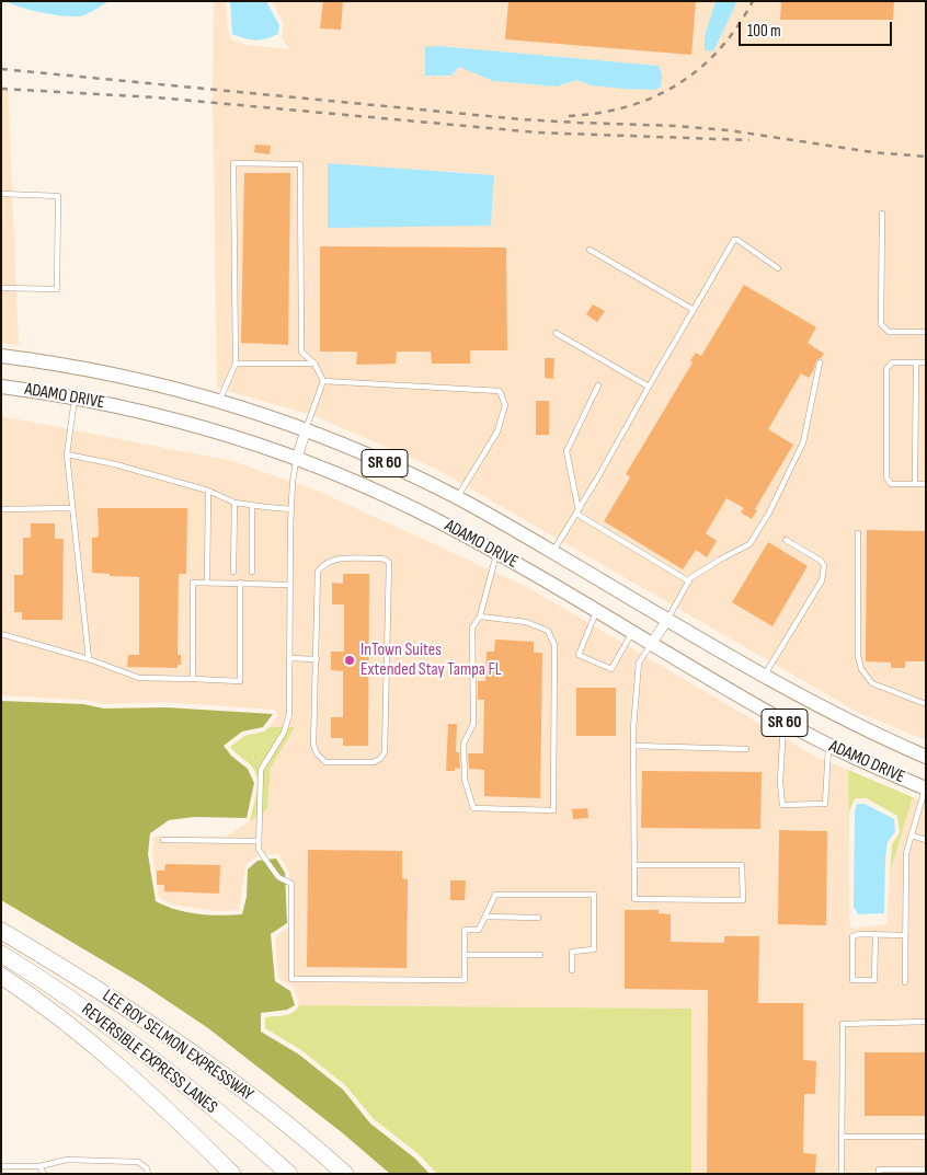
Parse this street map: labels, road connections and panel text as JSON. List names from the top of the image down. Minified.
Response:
{"streets":{"highway":["LEE ROY SELMON EXPRESSWAY","REVERSIBLE EXPRESS LANES"],"main road":["ADAMO DRIVE","SR 60"]},"places":["InTown Suites Extended Stay Tampa FL"],"scale_bar":"100 m"}
